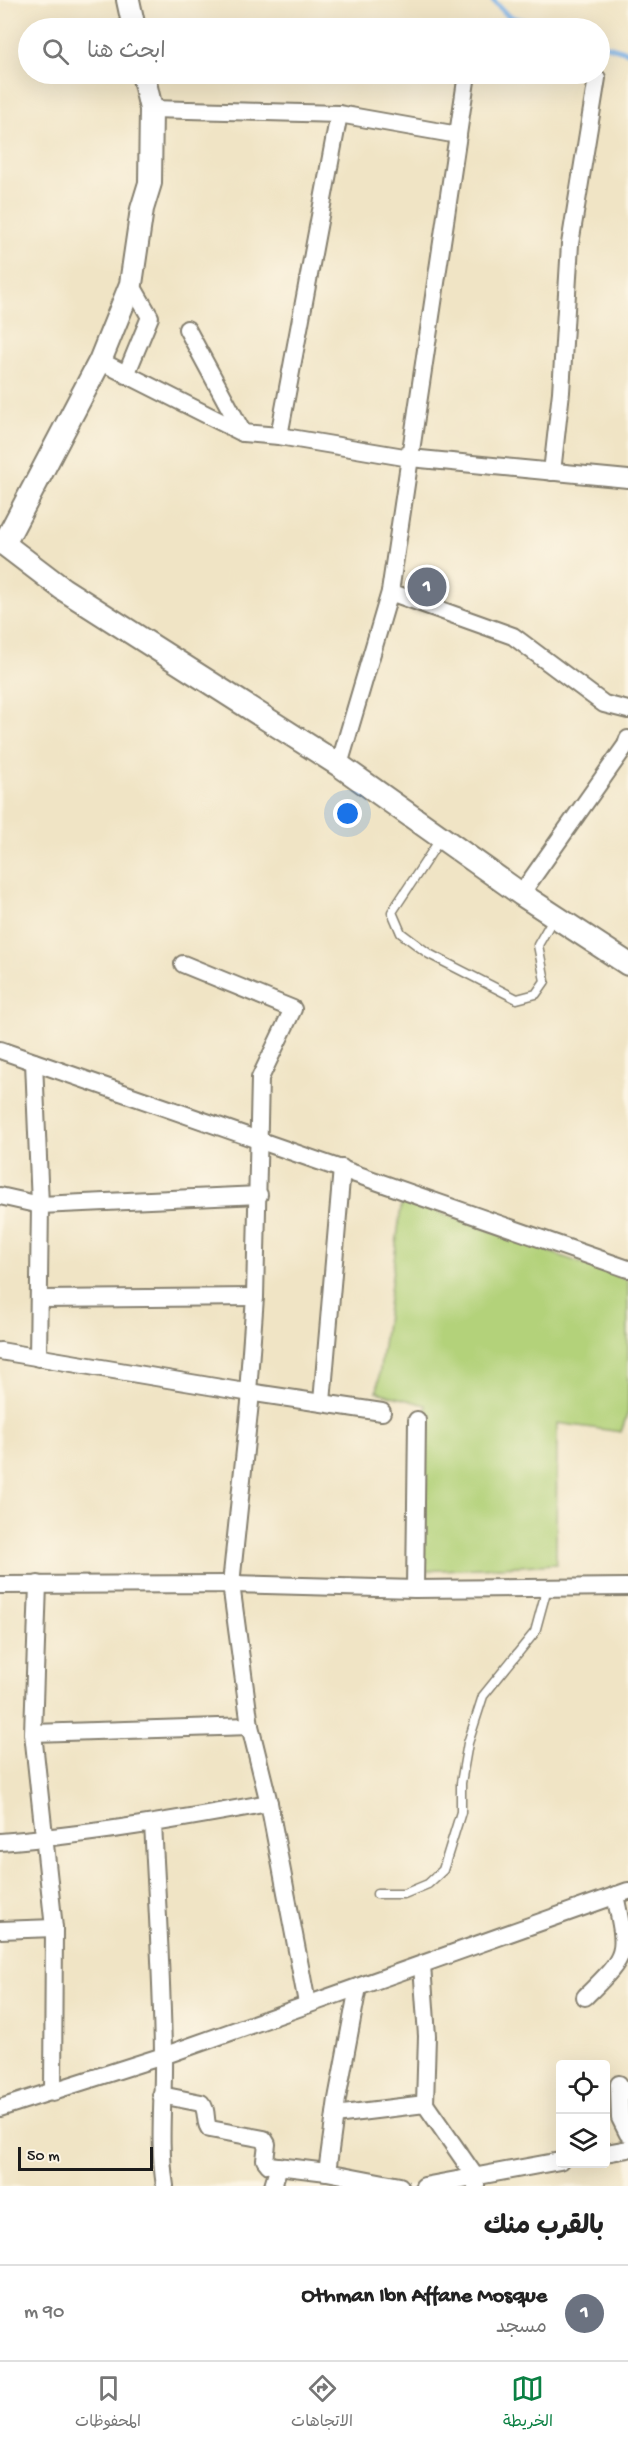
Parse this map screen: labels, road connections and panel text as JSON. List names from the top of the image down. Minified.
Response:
{"scale_bar":"50 m","page":{"search":"ابحث هنا","pins":"1","scale":"50 m","heading":"بالقرب منك","list":[{"mark":"1","name":"Othman Ibn Affane Mosque","note":"مسجد","value":"90 m"}],"nav":["الخريطة","الاتجاهات","المحفوظات"]}}
